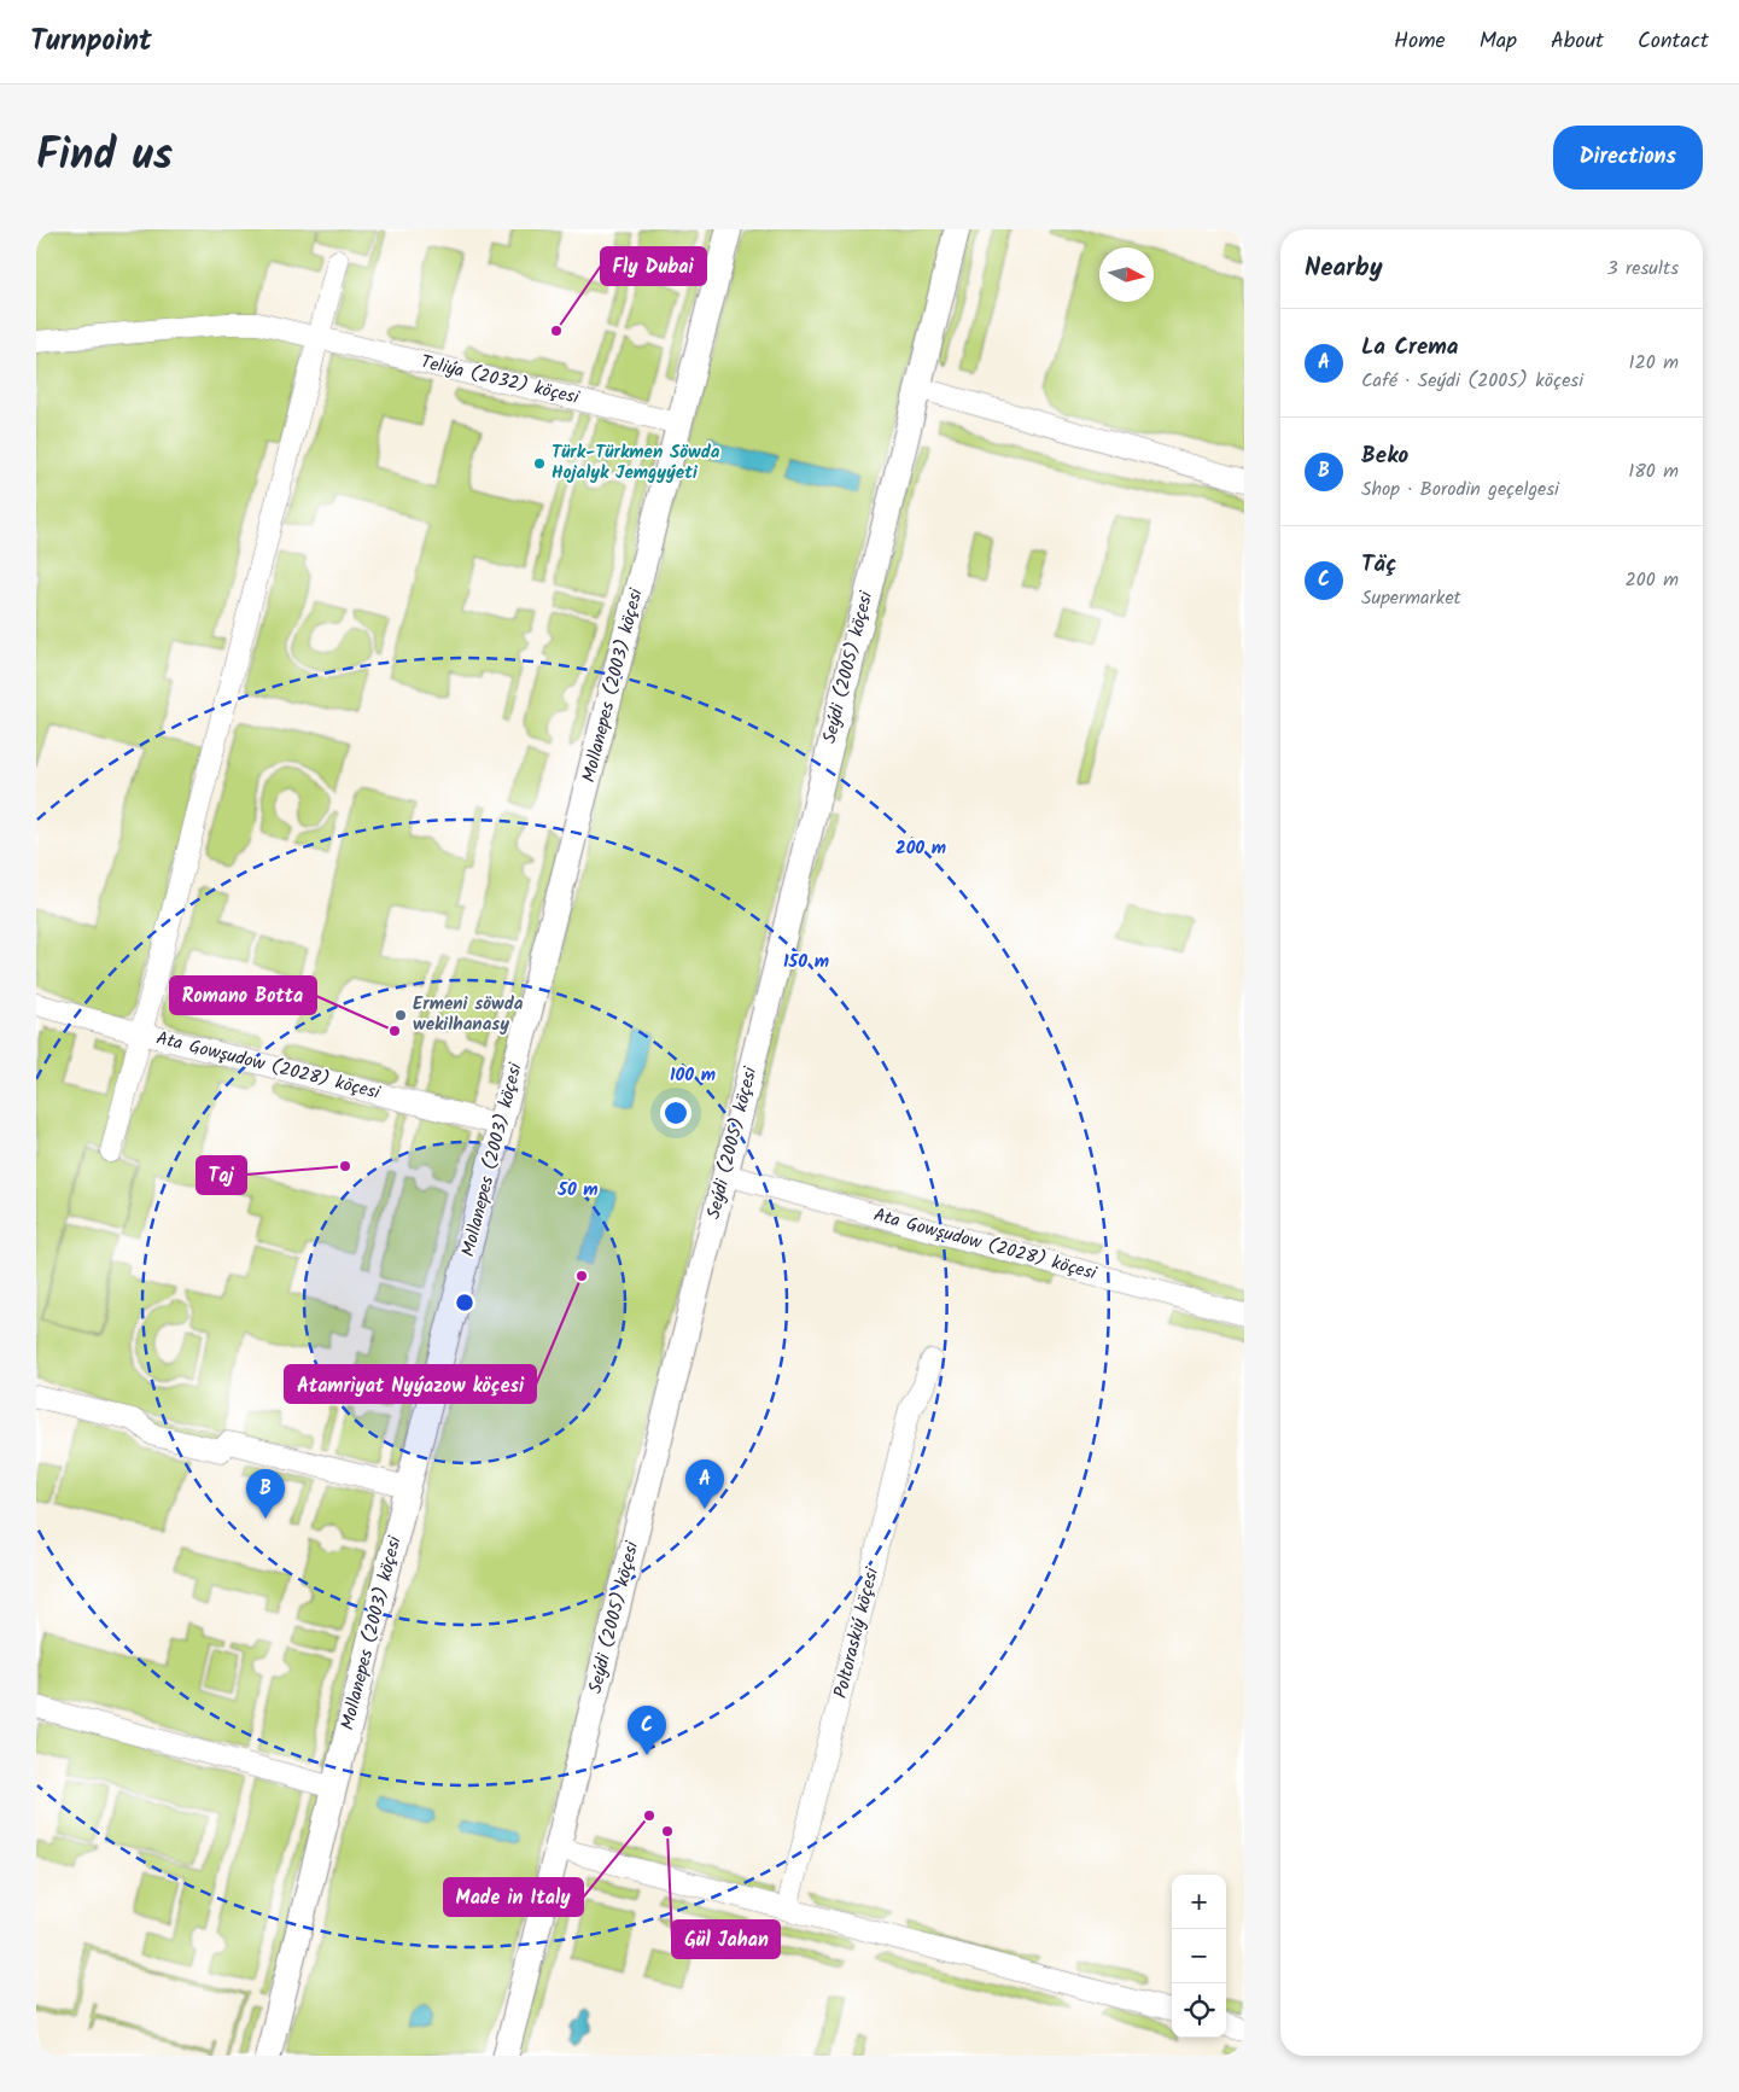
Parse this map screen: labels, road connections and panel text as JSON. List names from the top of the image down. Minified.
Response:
{"streets":{"street":["Teliýa (2032) köçesi","Seýdi (2005) köçesi","Mollanepes (2003) köçesi","Ata Gowşudow (2028) köçesi","Poltoraskiý köçesi"]},"crossings":[["Teliýa (2032) köçesi","Mollanepes (2003) köçesi"],["Seýdi (2005) köçesi","Ata Gowşudow (2028) köçesi"],["Mollanepes (2003) köçesi","Ata Gowşudow (2028) köçesi"]],"places":["Fly Dubai","Türk-Türkmen Söwda Hojalyk Jemgyýeti","Ermeni söwda wekilhanasy","Romano Botta","Taj","Atamriyat Nyýazow köçesi","Made in Italy","Gül Jahan"],"north":"right","page":{"header":"Turnpoint","nav":["Home","Map","About","Contact"],"title":"Find us","buttons":"Directions","heading":["Nearby","3 results"],"list":[{"mark":"A","name":"La Crema","note":"Café · Seýdi (2005) köçesi","value":"120 m"},{"mark":"B","name":"Beko","note":"Shop · Borodin geçelgesi","value":"180 m"},{"mark":"C","name":"Täç","note":"Supermarket","value":"200 m"}],"pins":["A","B","C"],"map_buttons":["+","−"]},"rings":["200 m","150 m","100 m","50 m"]}
